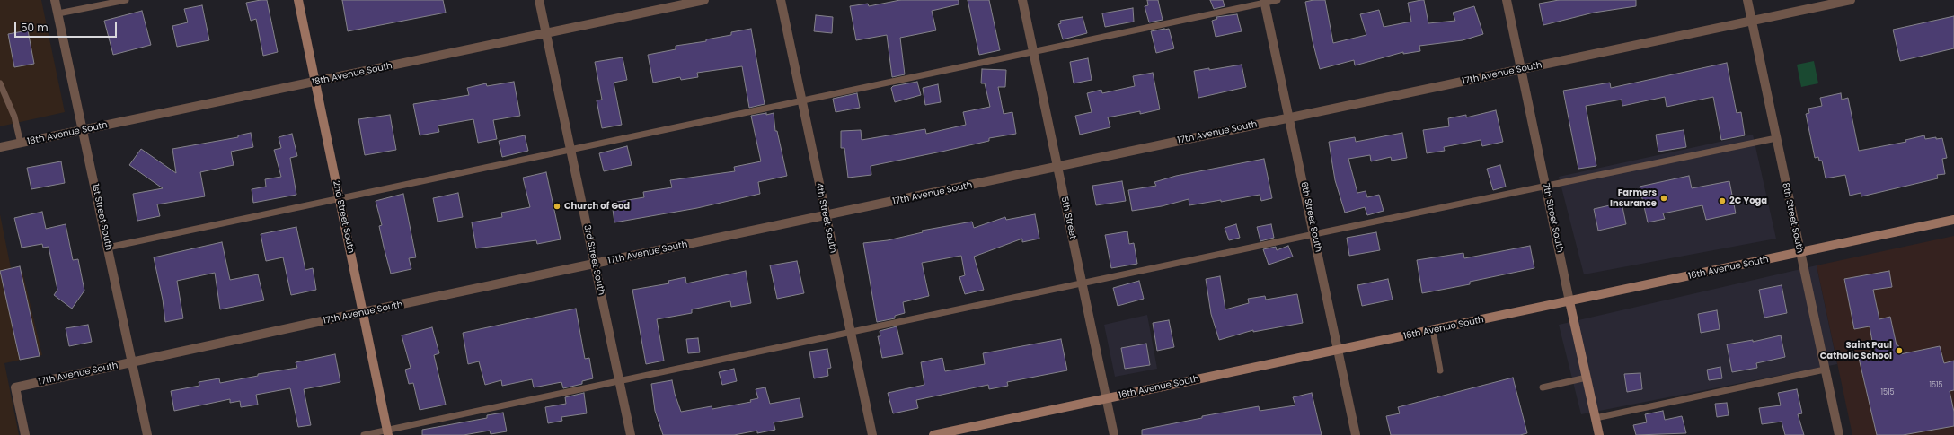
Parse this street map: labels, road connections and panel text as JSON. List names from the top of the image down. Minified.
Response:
{"streets":{"street":["17th Avenue South","18th Avenue South","1st Street South","2nd Street South","6th Street South","4th Street South","5th Street","7th Street South","8th Street South","3rd Street South","16th Avenue South"]},"crossings":[["17th Avenue South","1st Street South"],["17th Avenue South","2nd Street South"],["17th Avenue South","6th Street South"],["17th Avenue South","4th Street South"],["17th Avenue South","5th Street"],["17th Avenue South","7th Street South"],["17th Avenue South","8th Street South"],["17th Avenue South","3rd Street South"],["18th Avenue South","1st Street South"],["18th Avenue South","2nd Street South"],["18th Avenue South","3rd Street South"],["6th Street South","16th Avenue South"],["5th Street","16th Avenue South"],["7th Street South","16th Avenue South"],["8th Street South","16th Avenue South"]],"places":["Farmers Insurance","2C Yoga","Church of God","Saint Paul Catholic School"],"house_numbers":["1515","1515"],"scale_bar":"50 m"}
